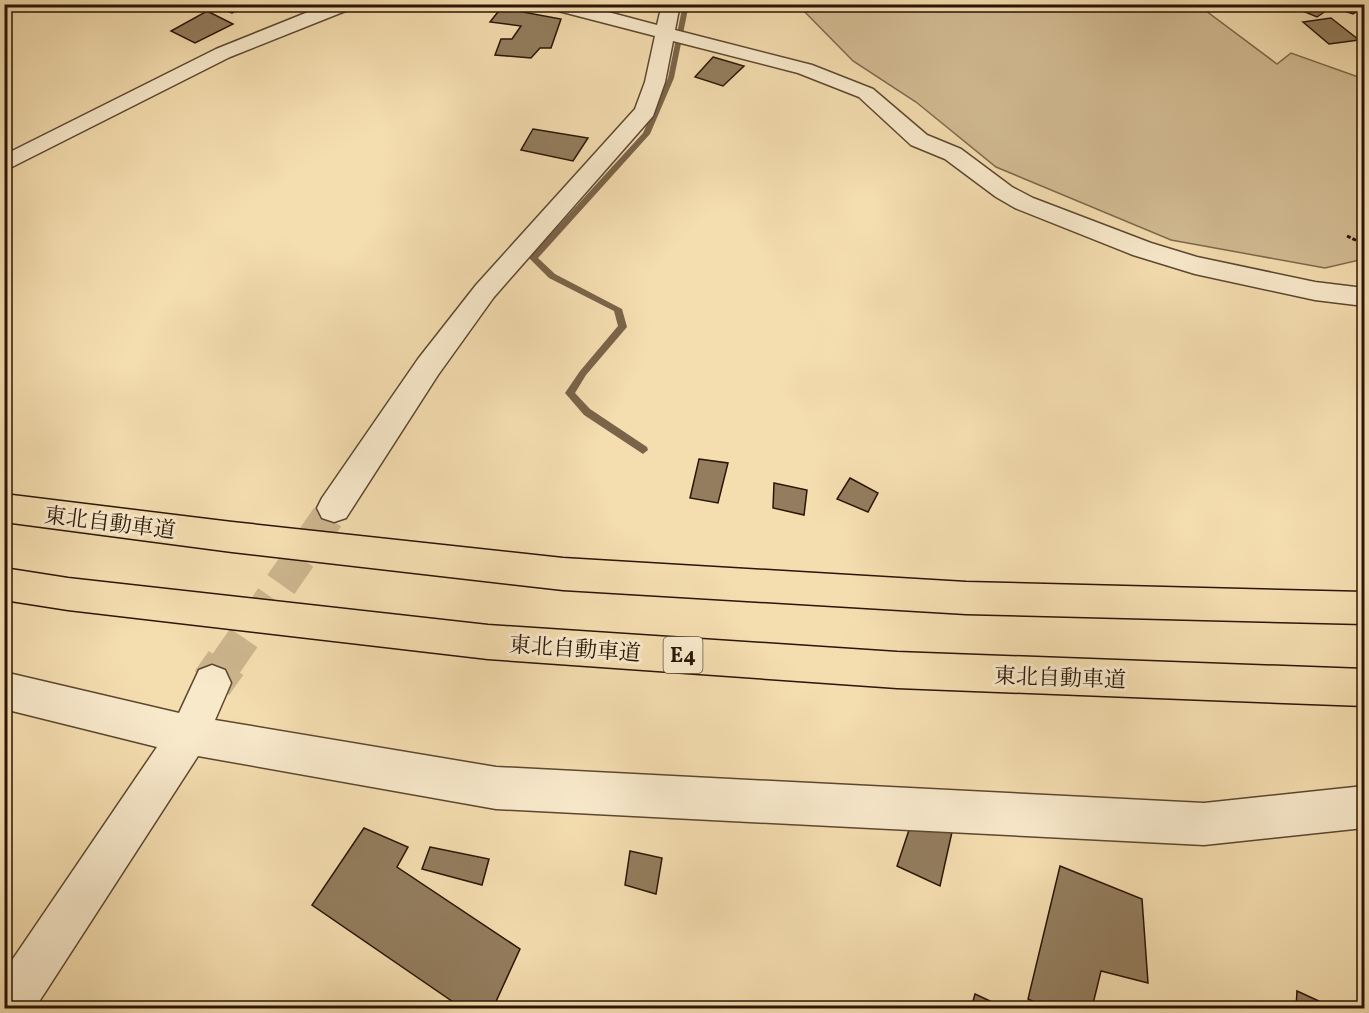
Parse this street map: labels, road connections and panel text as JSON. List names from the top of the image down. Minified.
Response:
{"streets":{"highway":["東北自動車道","E4"]}}
